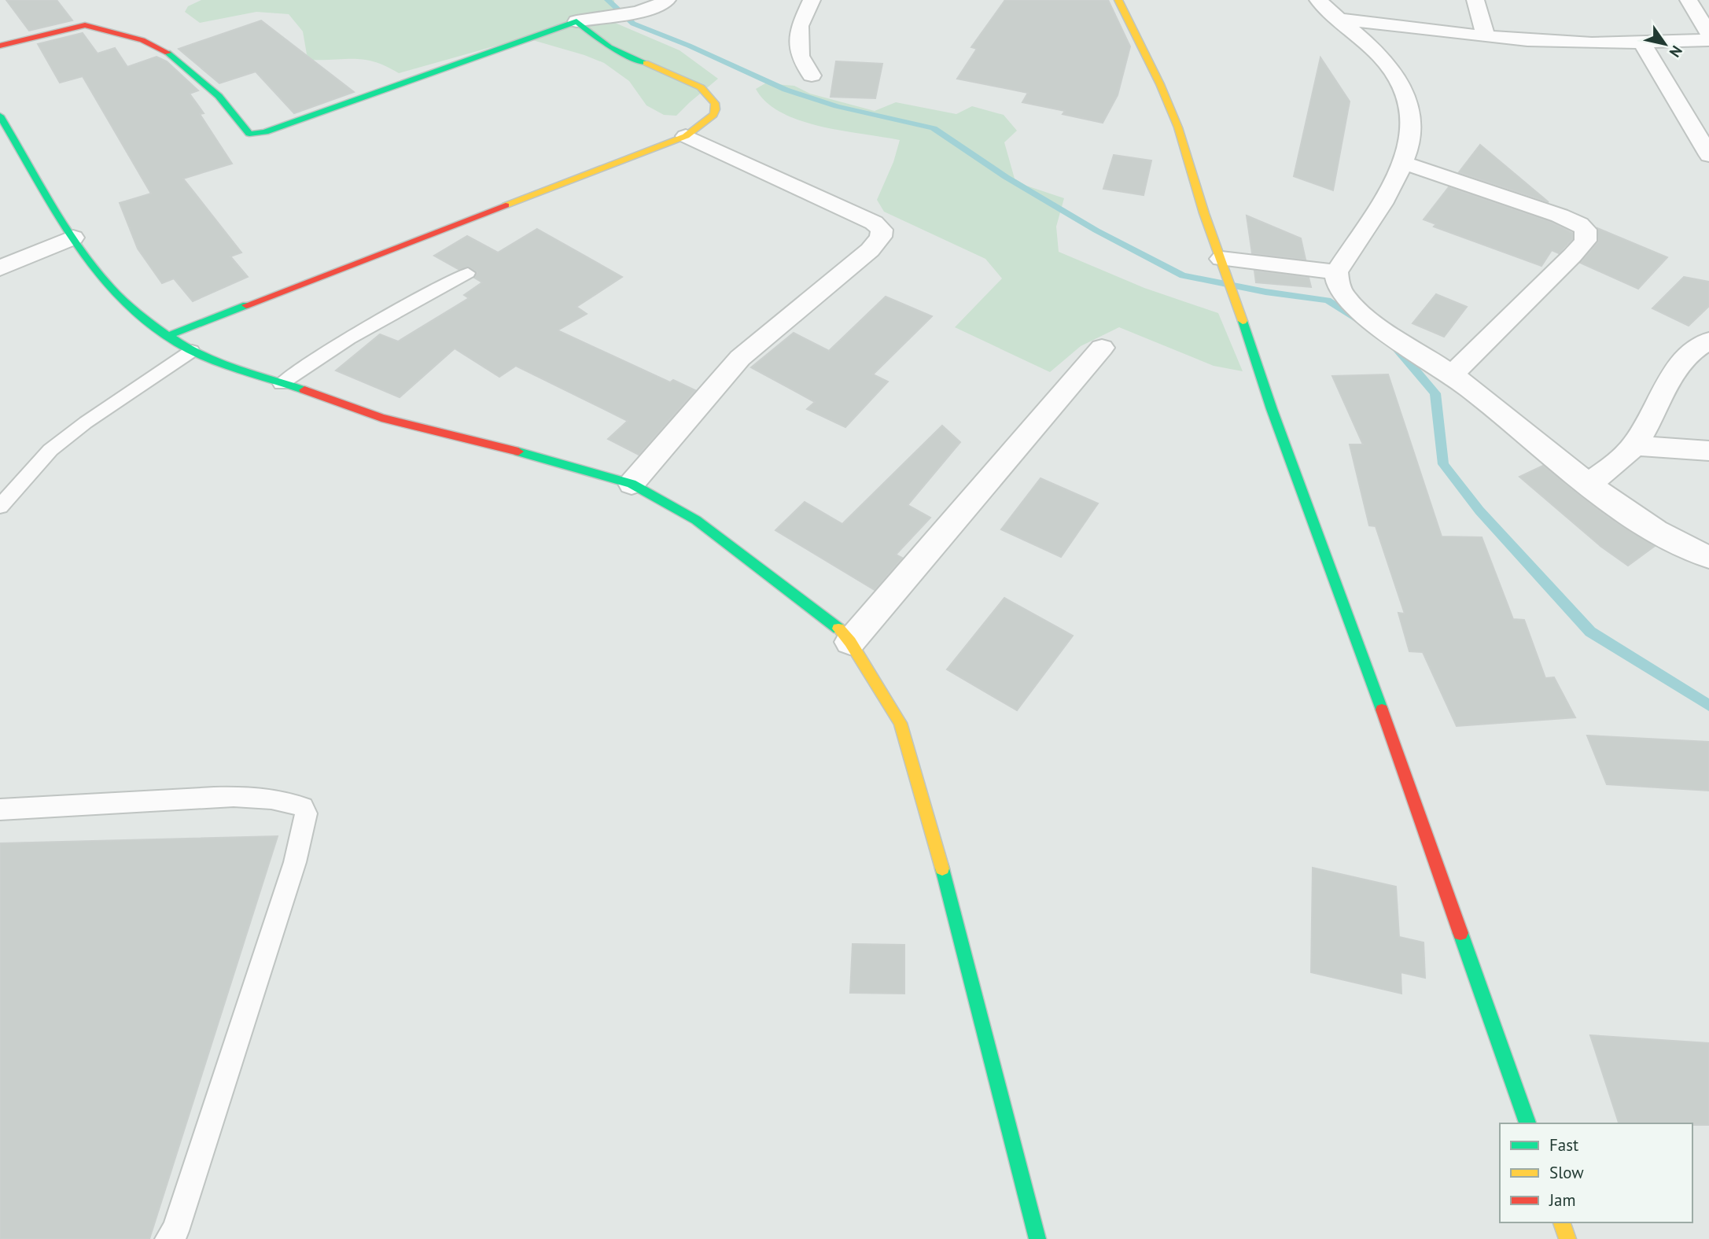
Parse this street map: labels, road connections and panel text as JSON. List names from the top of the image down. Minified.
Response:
{"legend":["Fast","Slow","Jam"],"north":"bottom right"}
